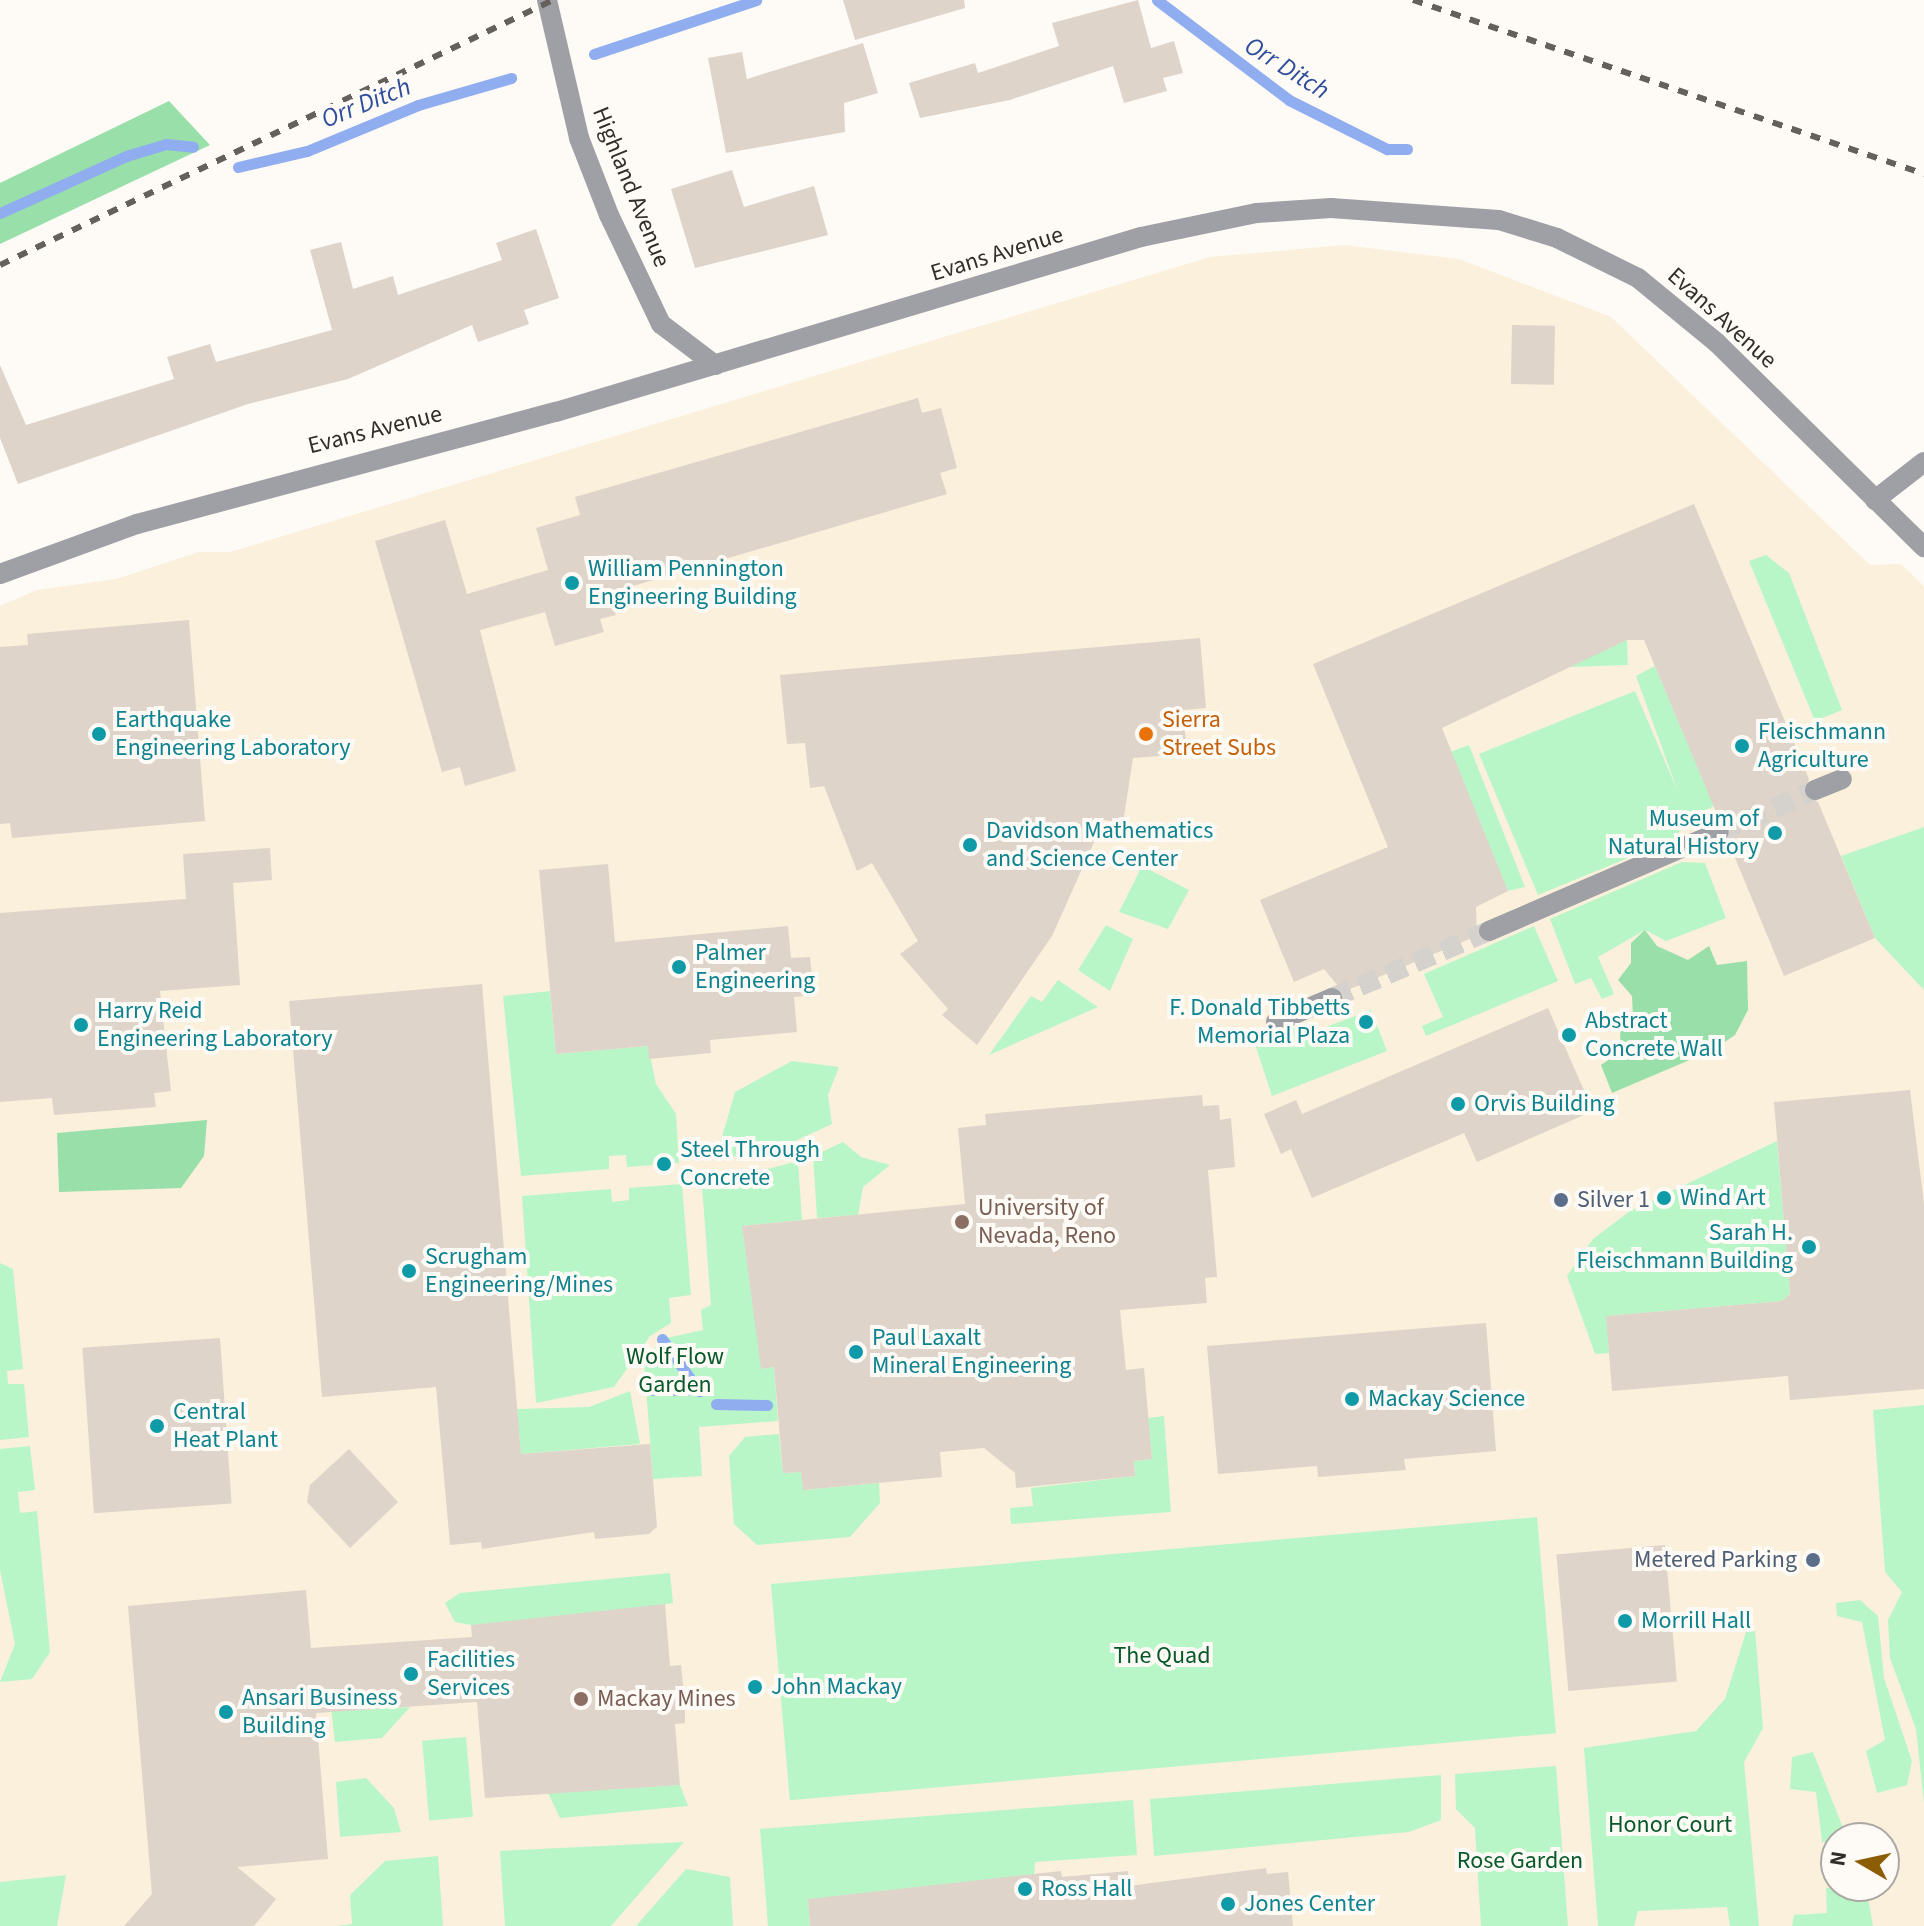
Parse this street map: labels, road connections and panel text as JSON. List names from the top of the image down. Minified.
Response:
{"streets":{"street":["Highland Avenue","Evans Avenue"]},"crossings":[["Highland Avenue","Evans Avenue"]],"water":["Orr Ditch"],"parks":["Wolf Flow Garden","The Quad","Honor Court","Rose Garden"],"places":["William Pennington Engineering Building","Earthquake Engineering Laboratory","Sierra Street Subs","Fleischmann Agriculture","Museum of Natural History","Davidson Mathematics and Science Center","Palmer Engineering","F. Donald Tibbetts Memorial Plaza","Harry Reid Engineering Laboratory","Abstract Concrete Wall","Orvis Building","Steel Through Concrete","Wind Art","Silver 1","University of Nevada, Reno","Sarah H. Fleischmann Building","Scrugham Engineering/Mines","Paul Laxalt Mineral Engineering","Mackay Science","Central Heat Plant","Metered Parking","Morrill Hall","Facilities Services","John Mackay","Mackay Mines","Ansari Business Building","Ross Hall","Jones Center"],"north":"left"}
